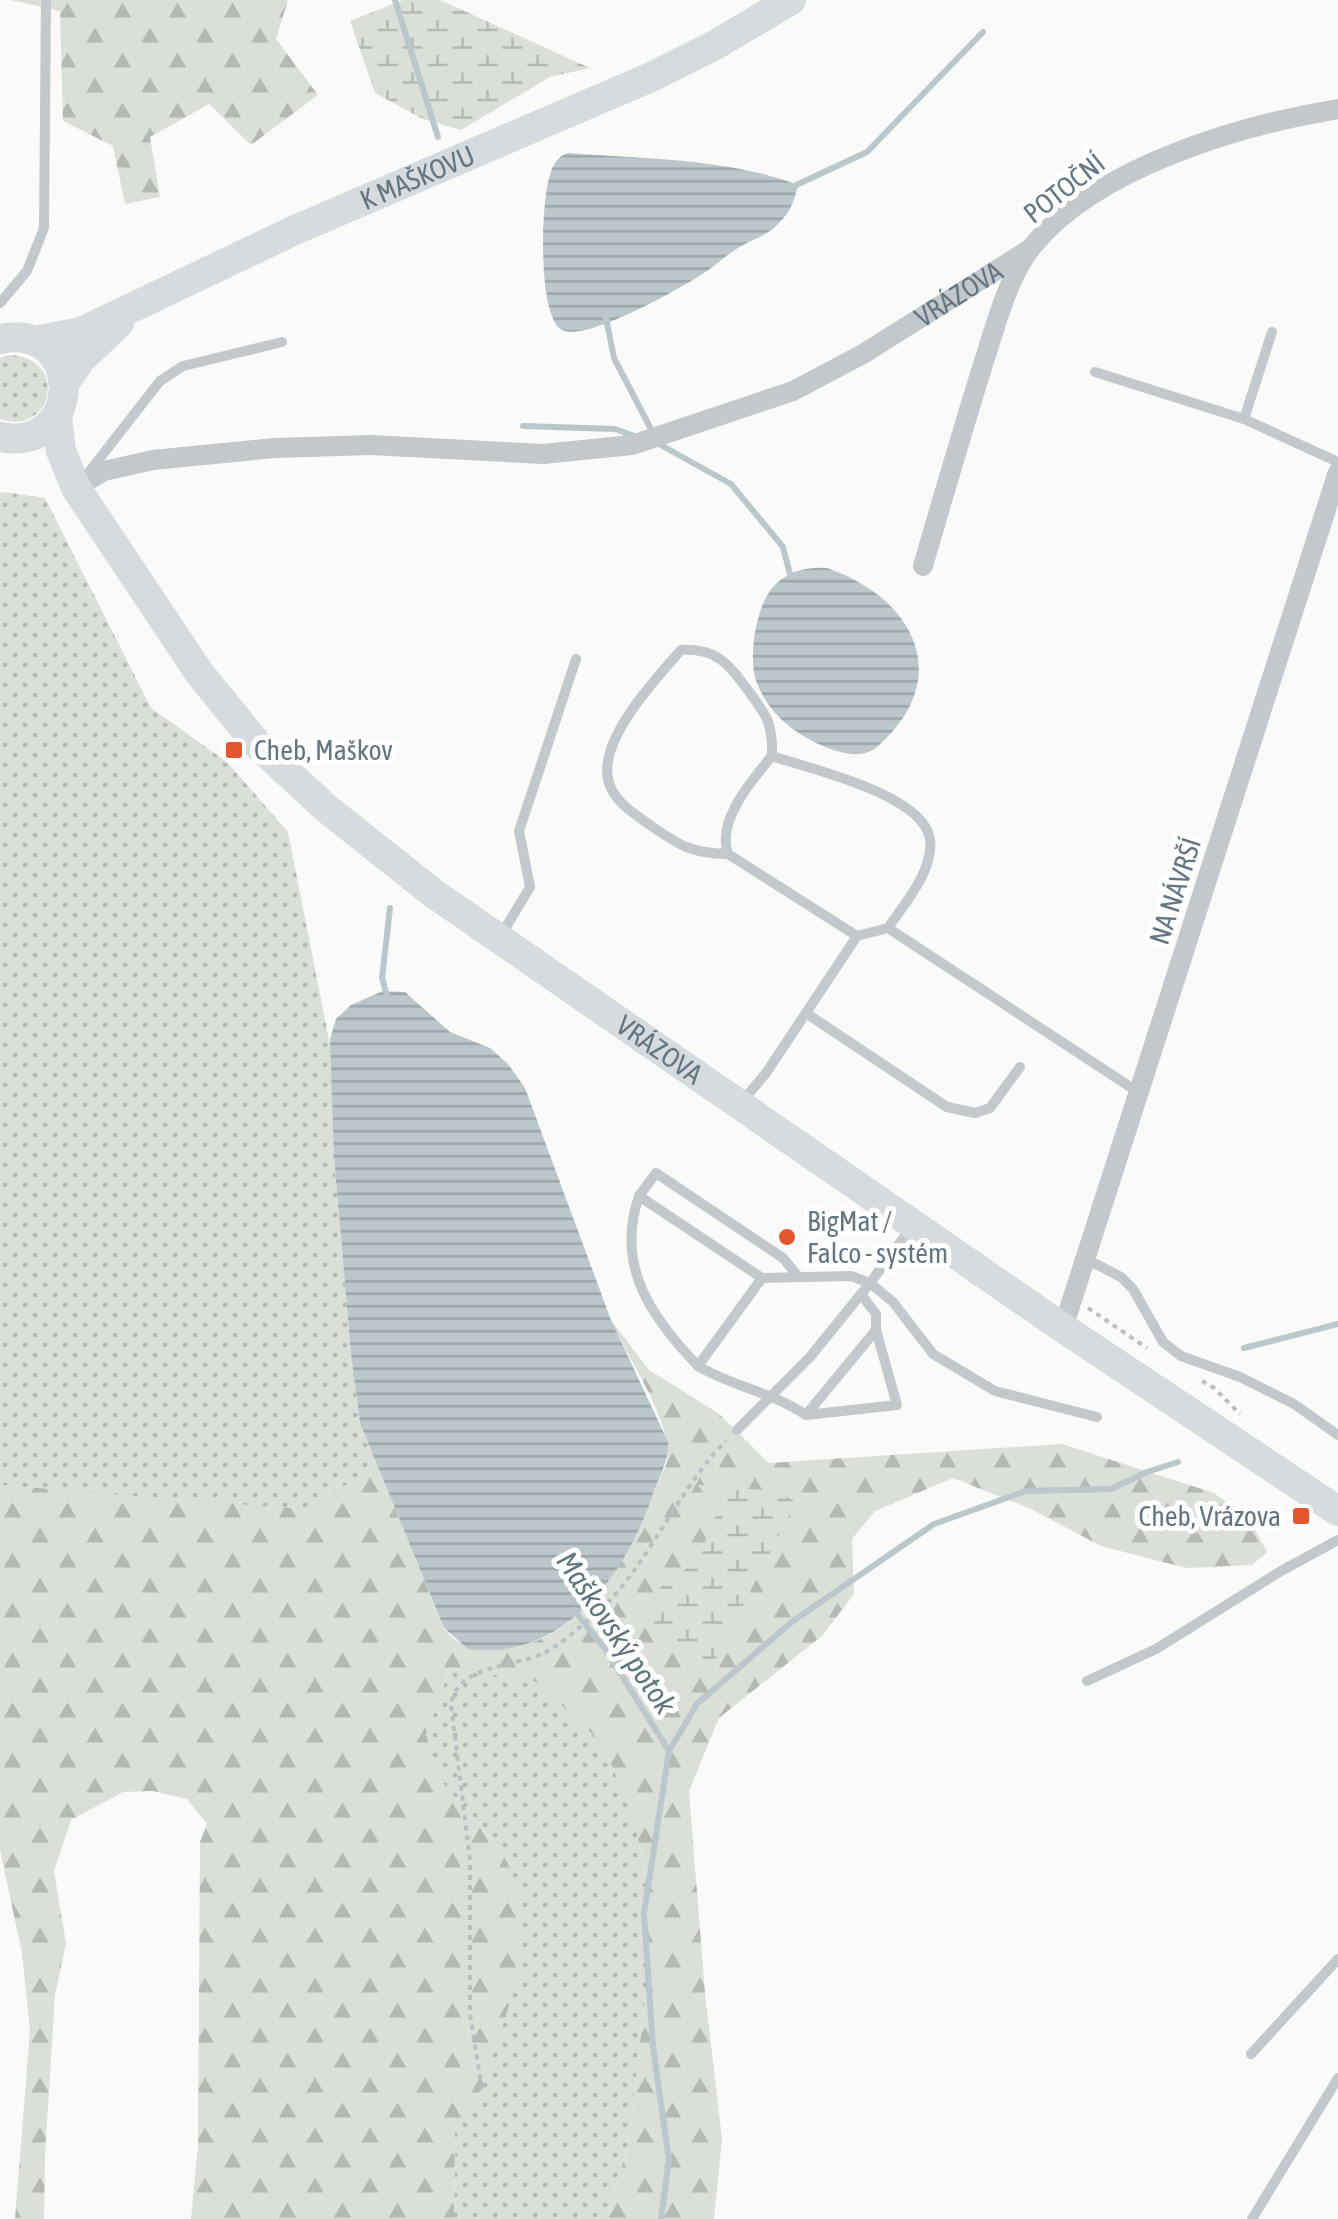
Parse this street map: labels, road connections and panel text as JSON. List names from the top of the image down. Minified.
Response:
{"streets":{"street":["K MAŠKOVU","POTOČNÍ","VRÁZOVA","NA NÁVRŠÍ"]},"crossings":[["POTOČNÍ","VRÁZOVA"],["VRÁZOVA","NA NÁVRŠÍ"]],"water":["Maškovský potok"],"places":{"transit":["Cheb, Maškov","Cheb, Vrázova"],"other":["BigMat / Falco - systém"]}}
